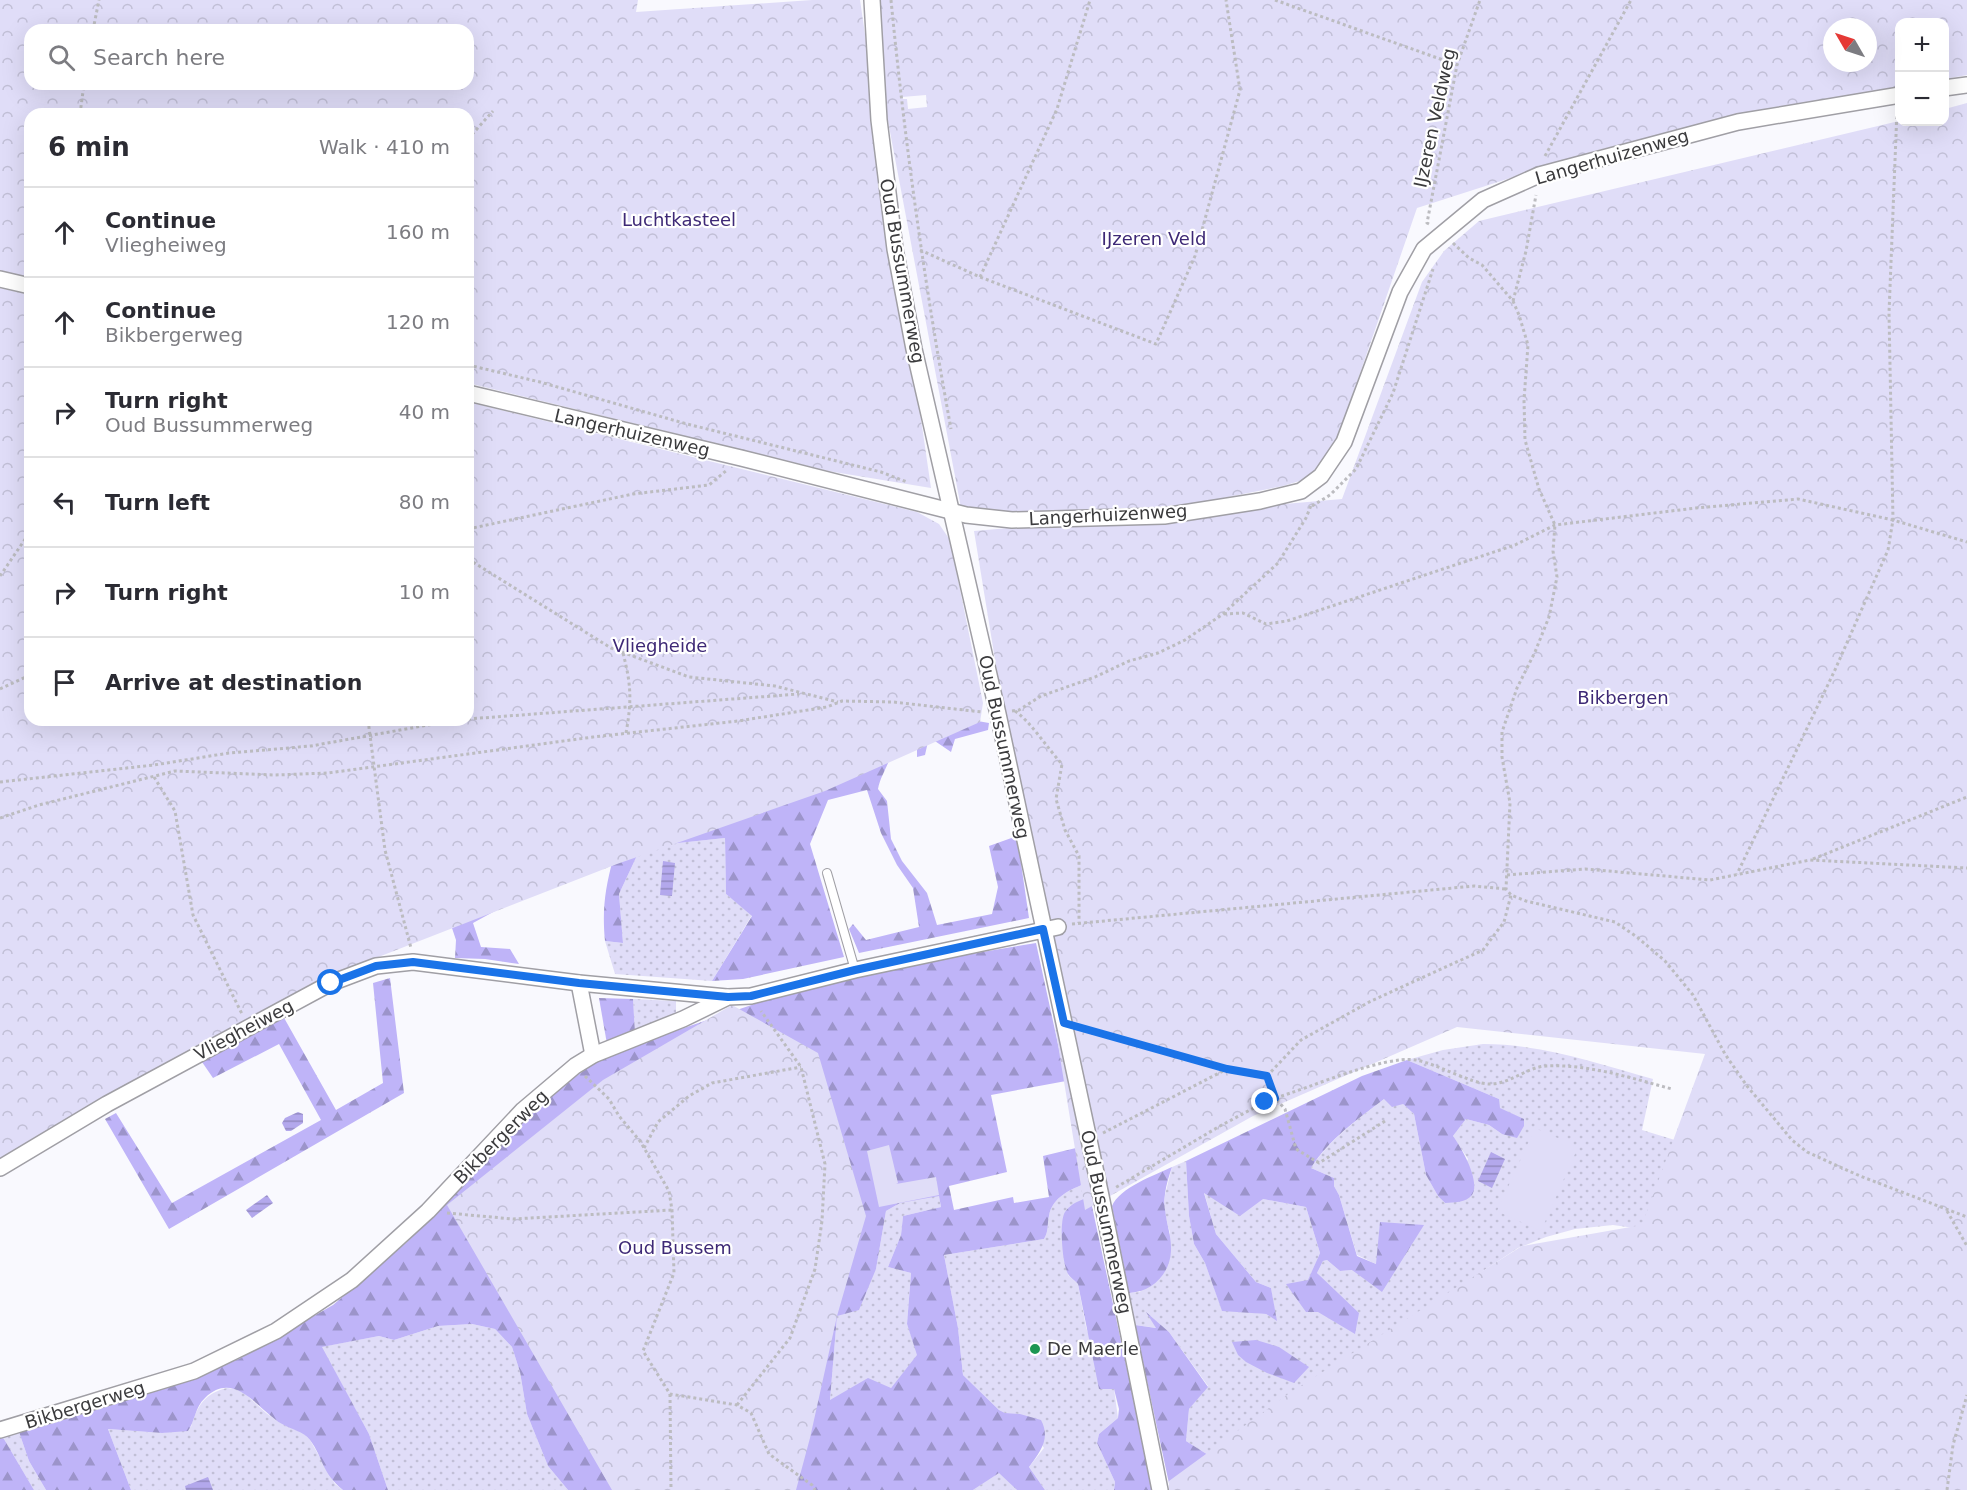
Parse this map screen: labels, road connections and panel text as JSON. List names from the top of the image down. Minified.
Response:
{"streets":{"street":["Langerhuizenweg","Oud Bussummerweg","Vliegheiweg","Bikbergerweg"],"path":["IJzeren Veldweg"]},"crossings":[["IJzeren Veldweg","Langerhuizenweg"],["Langerhuizenweg","Oud Bussummerweg"],["Oud Bussummerweg","Bikbergerweg"],["Vliegheiweg","Bikbergerweg"]],"parks":["Luchtkasteel","IJzeren Veld","Vliegheide","Bikbergen","Oud Bussem"],"places":["De Maerle"],"north":"top left","page":{"map_buttons":["+","−"],"search":"Search here","heading":["6 min","Walk · 410 m"],"list":[["Continue","Vliegheiweg","160 m"],["Continue","Bikbergerweg","120 m"],["Turn right","Oud Bussummerweg","40 m"],["Turn left","80 m"],["Turn right","10 m"],"Arrive at destination"]}}
